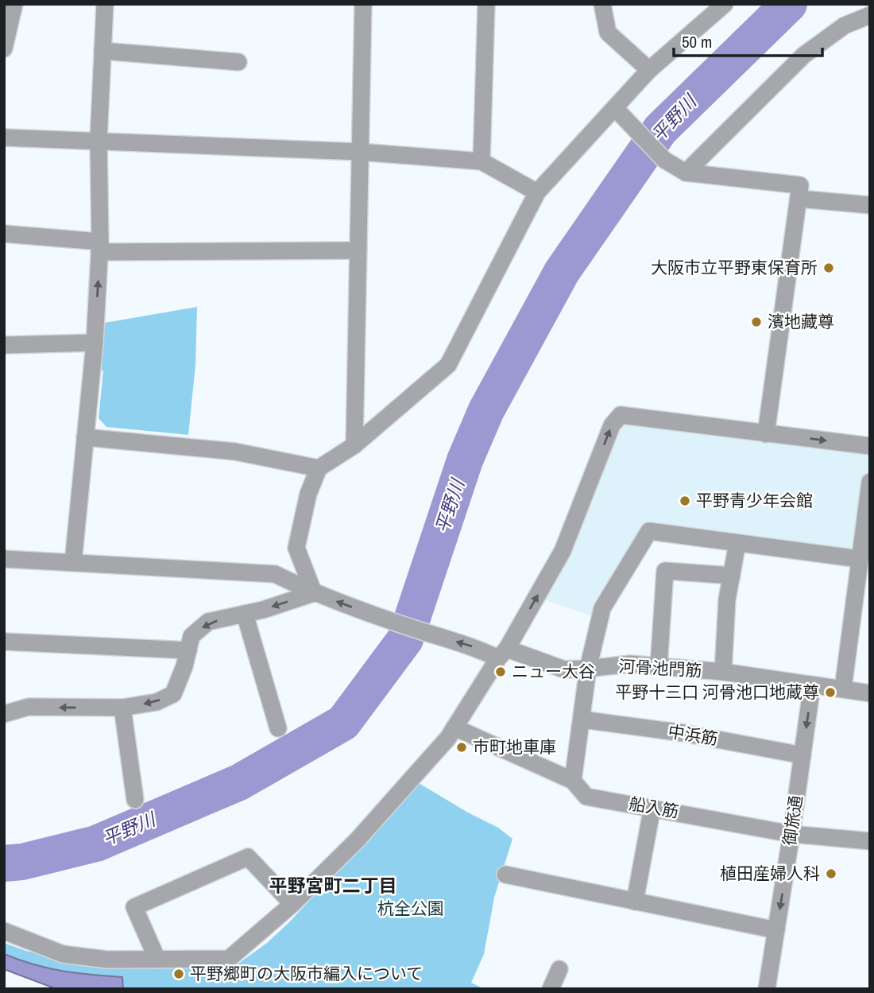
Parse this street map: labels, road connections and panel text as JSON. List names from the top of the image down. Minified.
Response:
{"streets":{"street":["河骨池門筋","中浜筋","船入筋","御旅通"]},"crossings":[["河骨池門筋","御旅通"],["中浜筋","御旅通"],["船入筋","御旅通"]],"districts":["平野宮町二丁目"],"water":["平野川"],"parks":["杭全公園"],"places":["大阪市立平野東保育所","濱地藏尊","平野青少年会館","ニュー大谷","平野十三口 河骨池口地蔵尊","市町地車庫","植田産婦人科","平野郷町の大阪市編入について"],"scale_bar":"50 m"}
